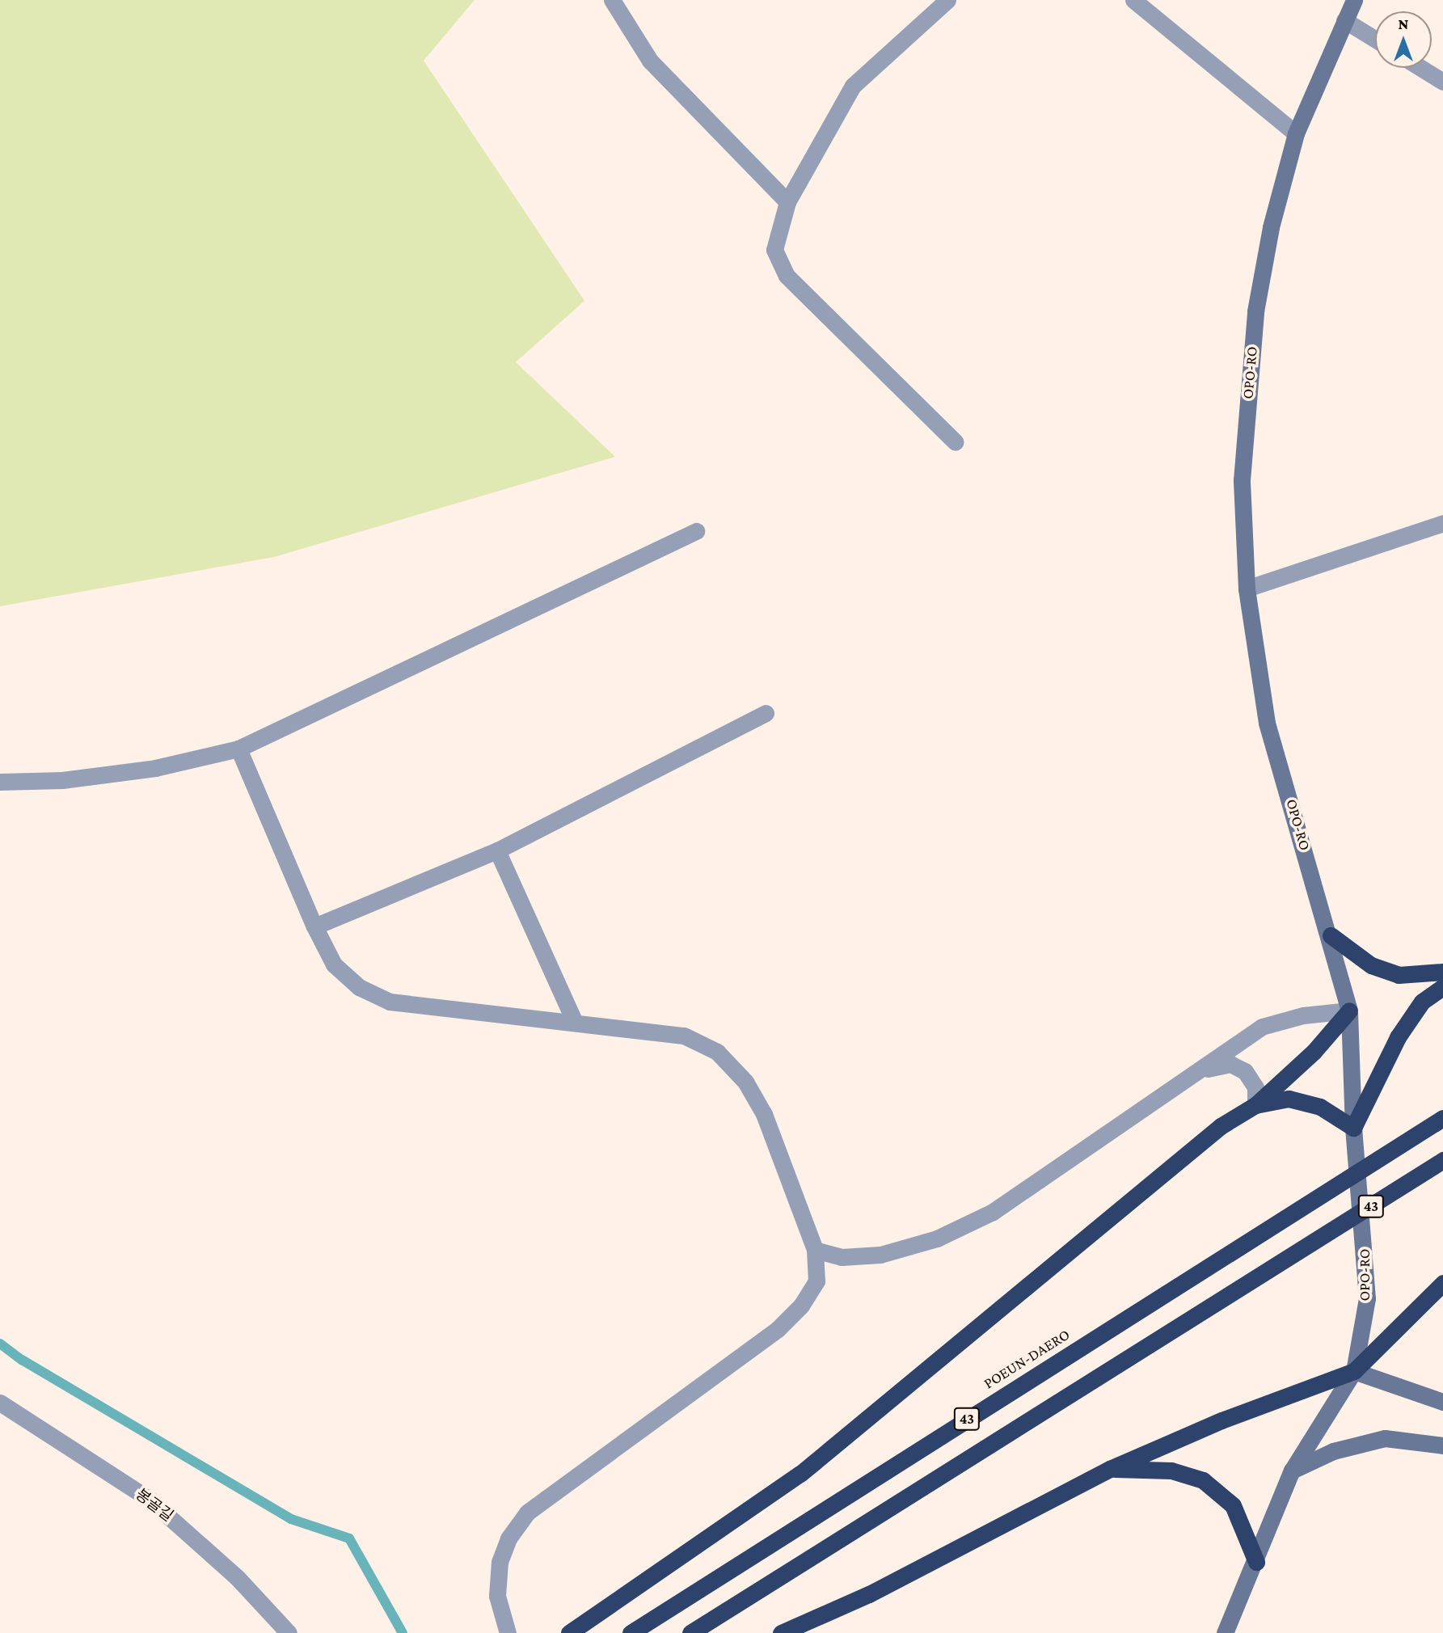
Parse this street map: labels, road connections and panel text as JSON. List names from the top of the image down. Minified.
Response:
{"streets":{"highway":["43","POEUN-DAERO"],"street":["OPO-RO","봉골길"]},"north":"top"}
